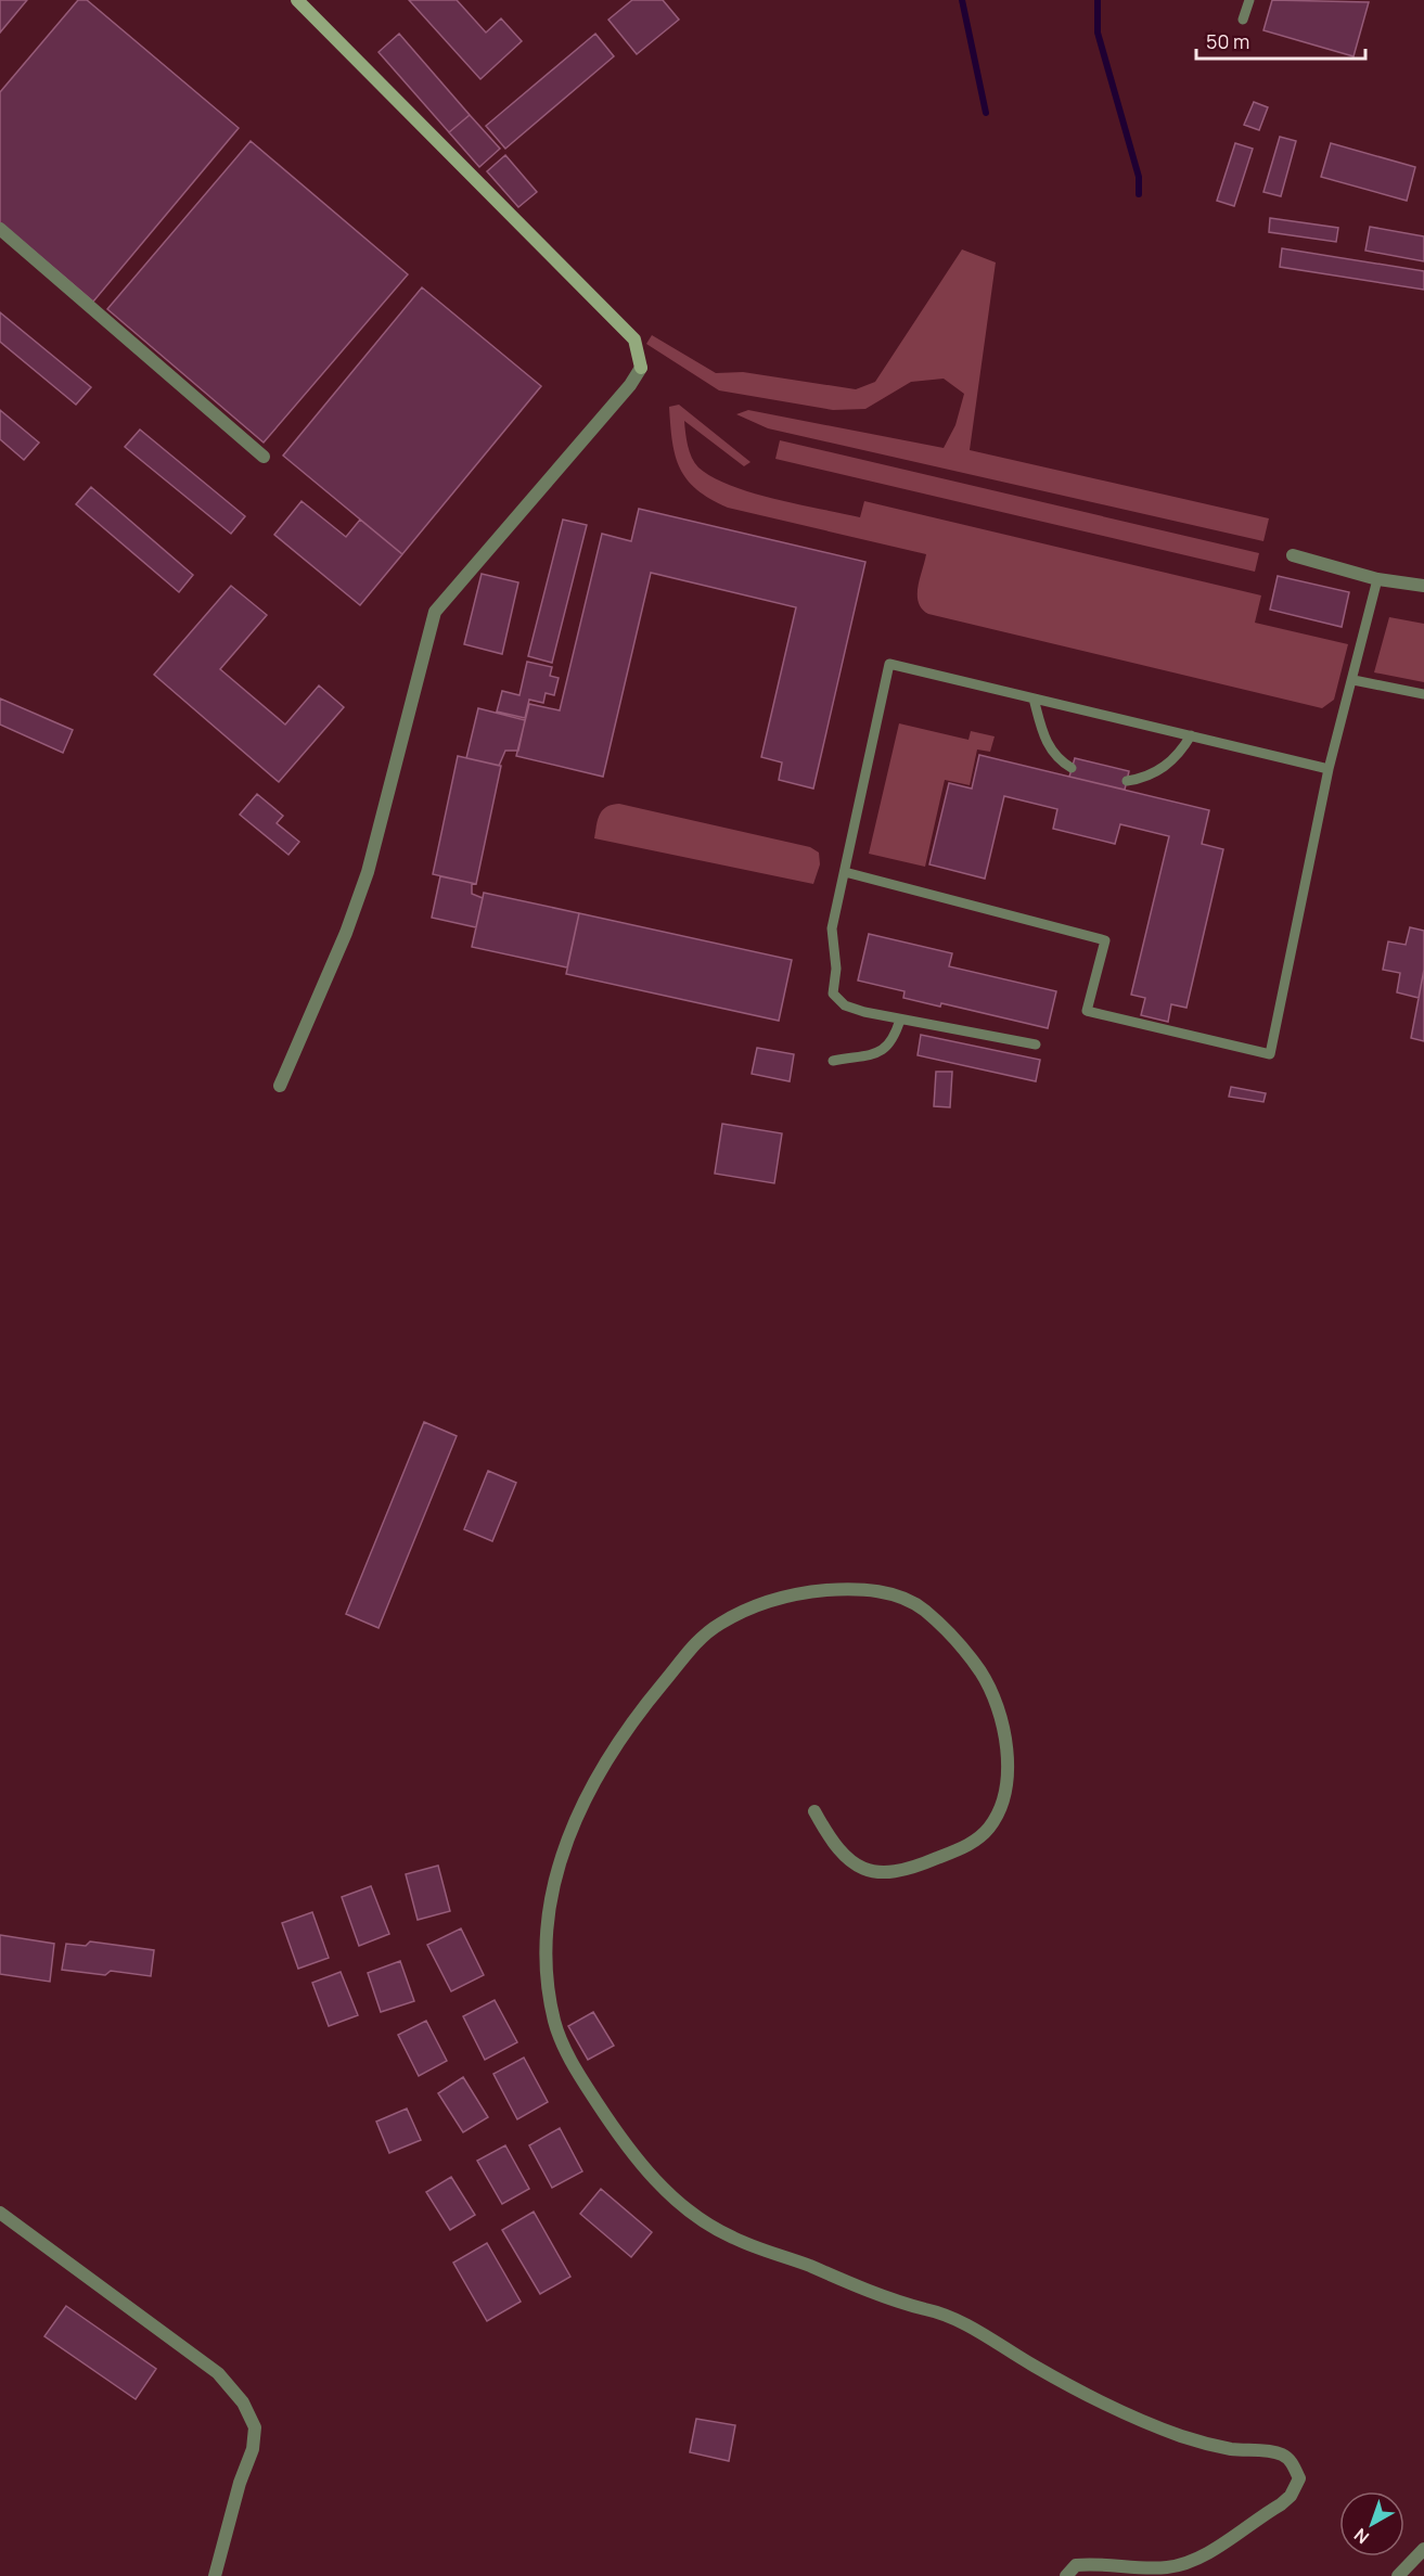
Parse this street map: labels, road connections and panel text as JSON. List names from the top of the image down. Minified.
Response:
{"scale_bar":"50 m","north":"bottom left"}
